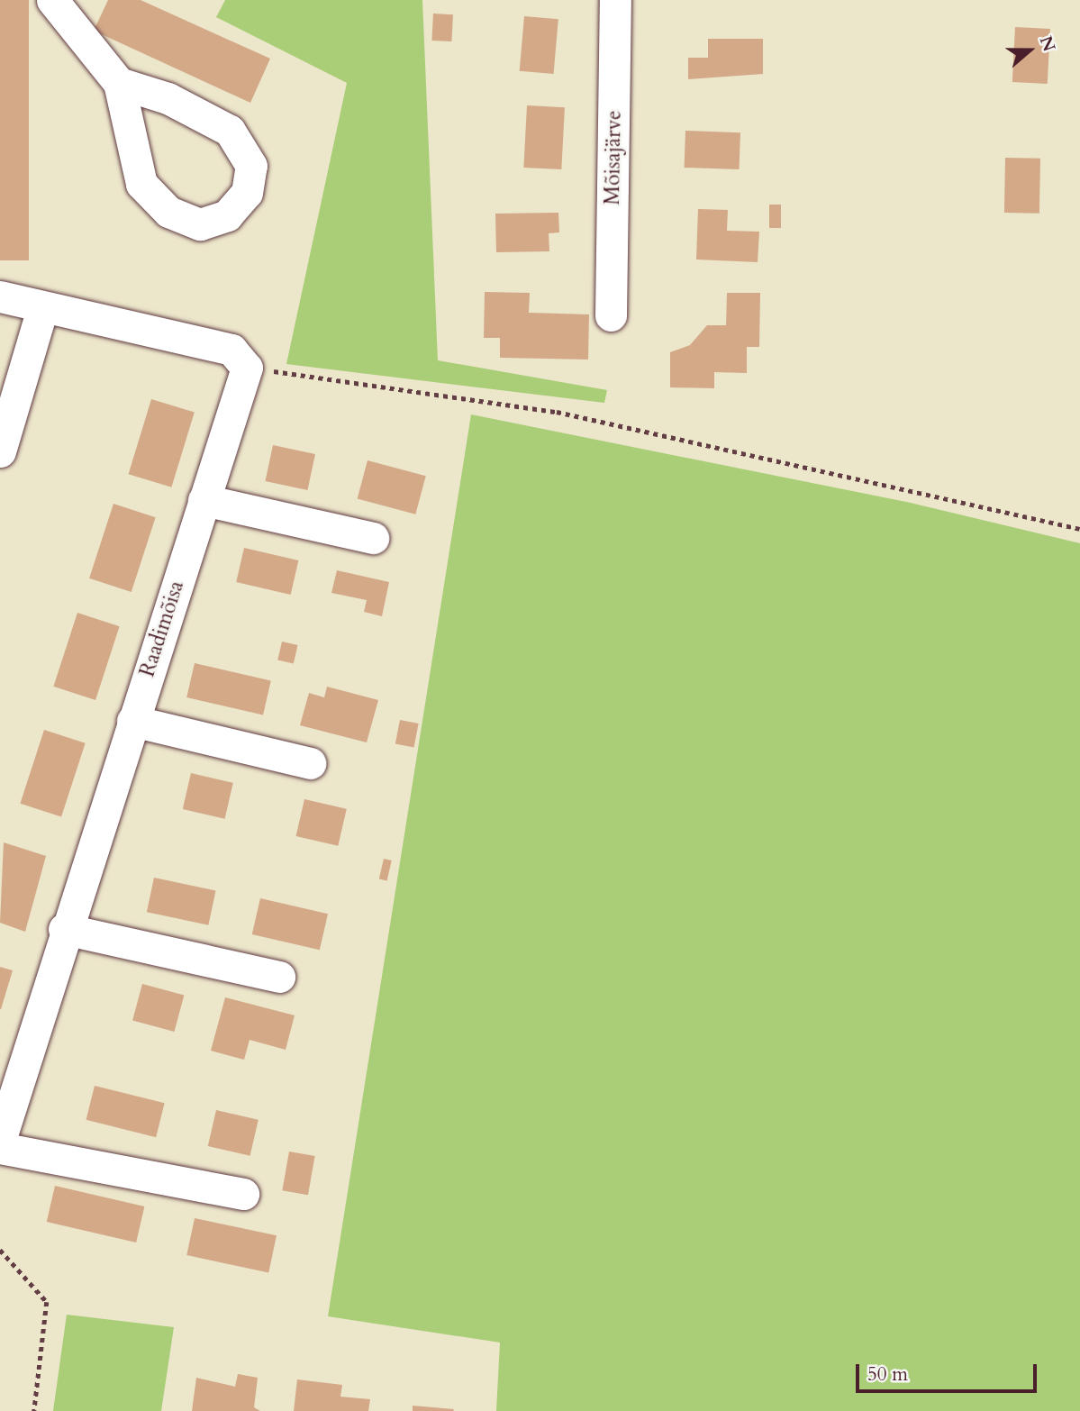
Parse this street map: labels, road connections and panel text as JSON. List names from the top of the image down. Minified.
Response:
{"streets":{"street":["Mõisajärve","Raadimõisa"]},"scale_bar":"50 m","north":"right"}
